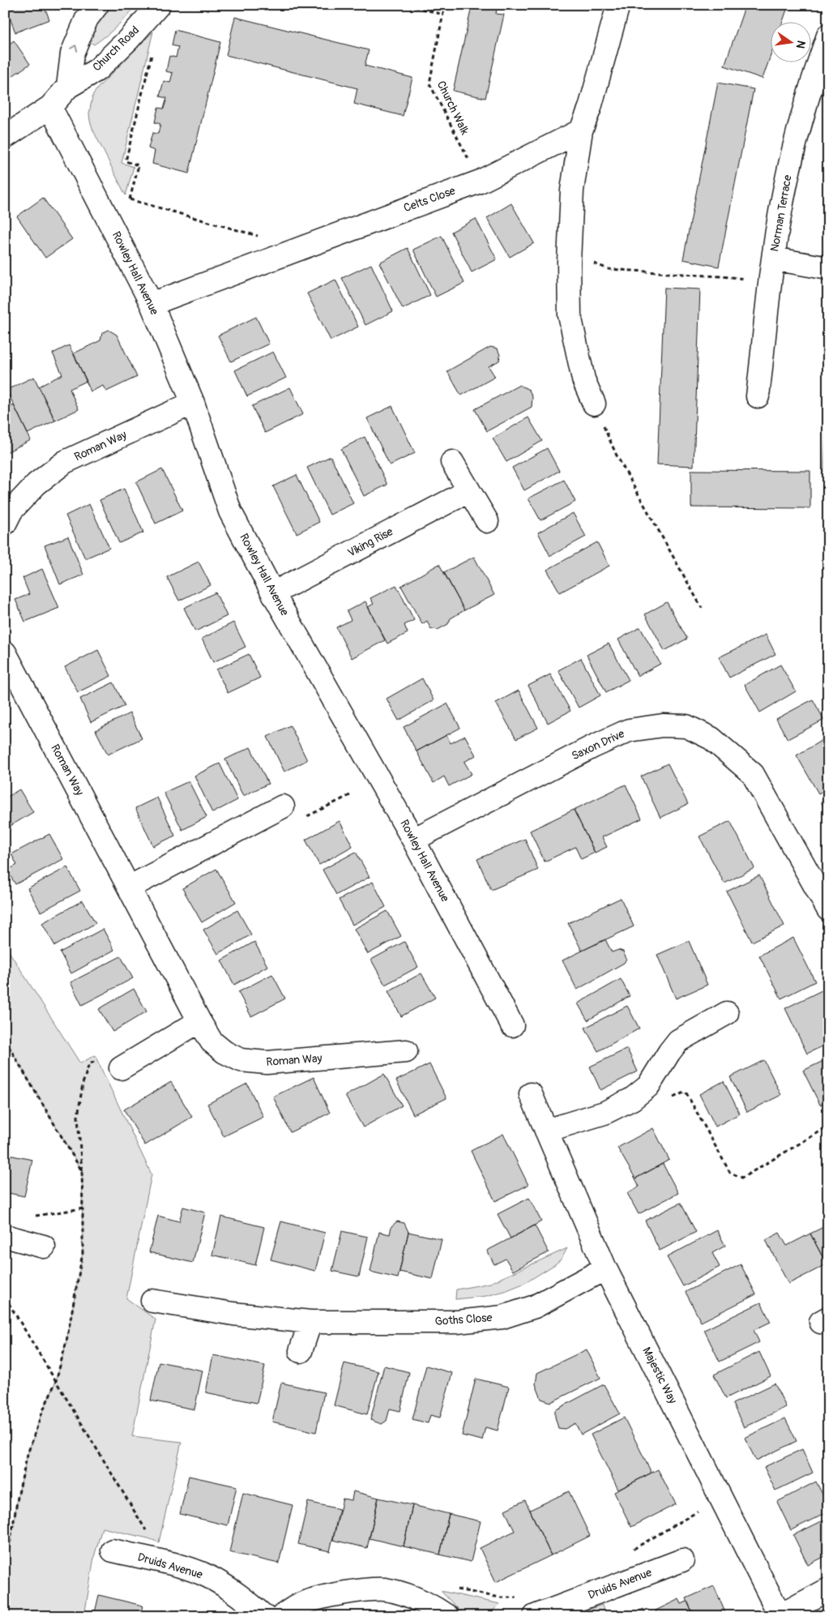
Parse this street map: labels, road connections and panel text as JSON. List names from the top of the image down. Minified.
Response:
{"streets":{"street":["Church Road","Celts Close","Norman Terrace","Rowley Hall Avenue","Roman Way","Viking Rise","Saxon Drive","Goths Close","Majestic Way","Druids Avenue"],"path":["Church Walk"]},"crossings":[["Church Road","Rowley Hall Avenue"],["Church Walk","Celts Close"],["Celts Close","Rowley Hall Avenue"],["Rowley Hall Avenue","Roman Way"],["Rowley Hall Avenue","Viking Rise"],["Rowley Hall Avenue","Saxon Drive"],["Goths Close","Majestic Way"]],"north":"right"}
